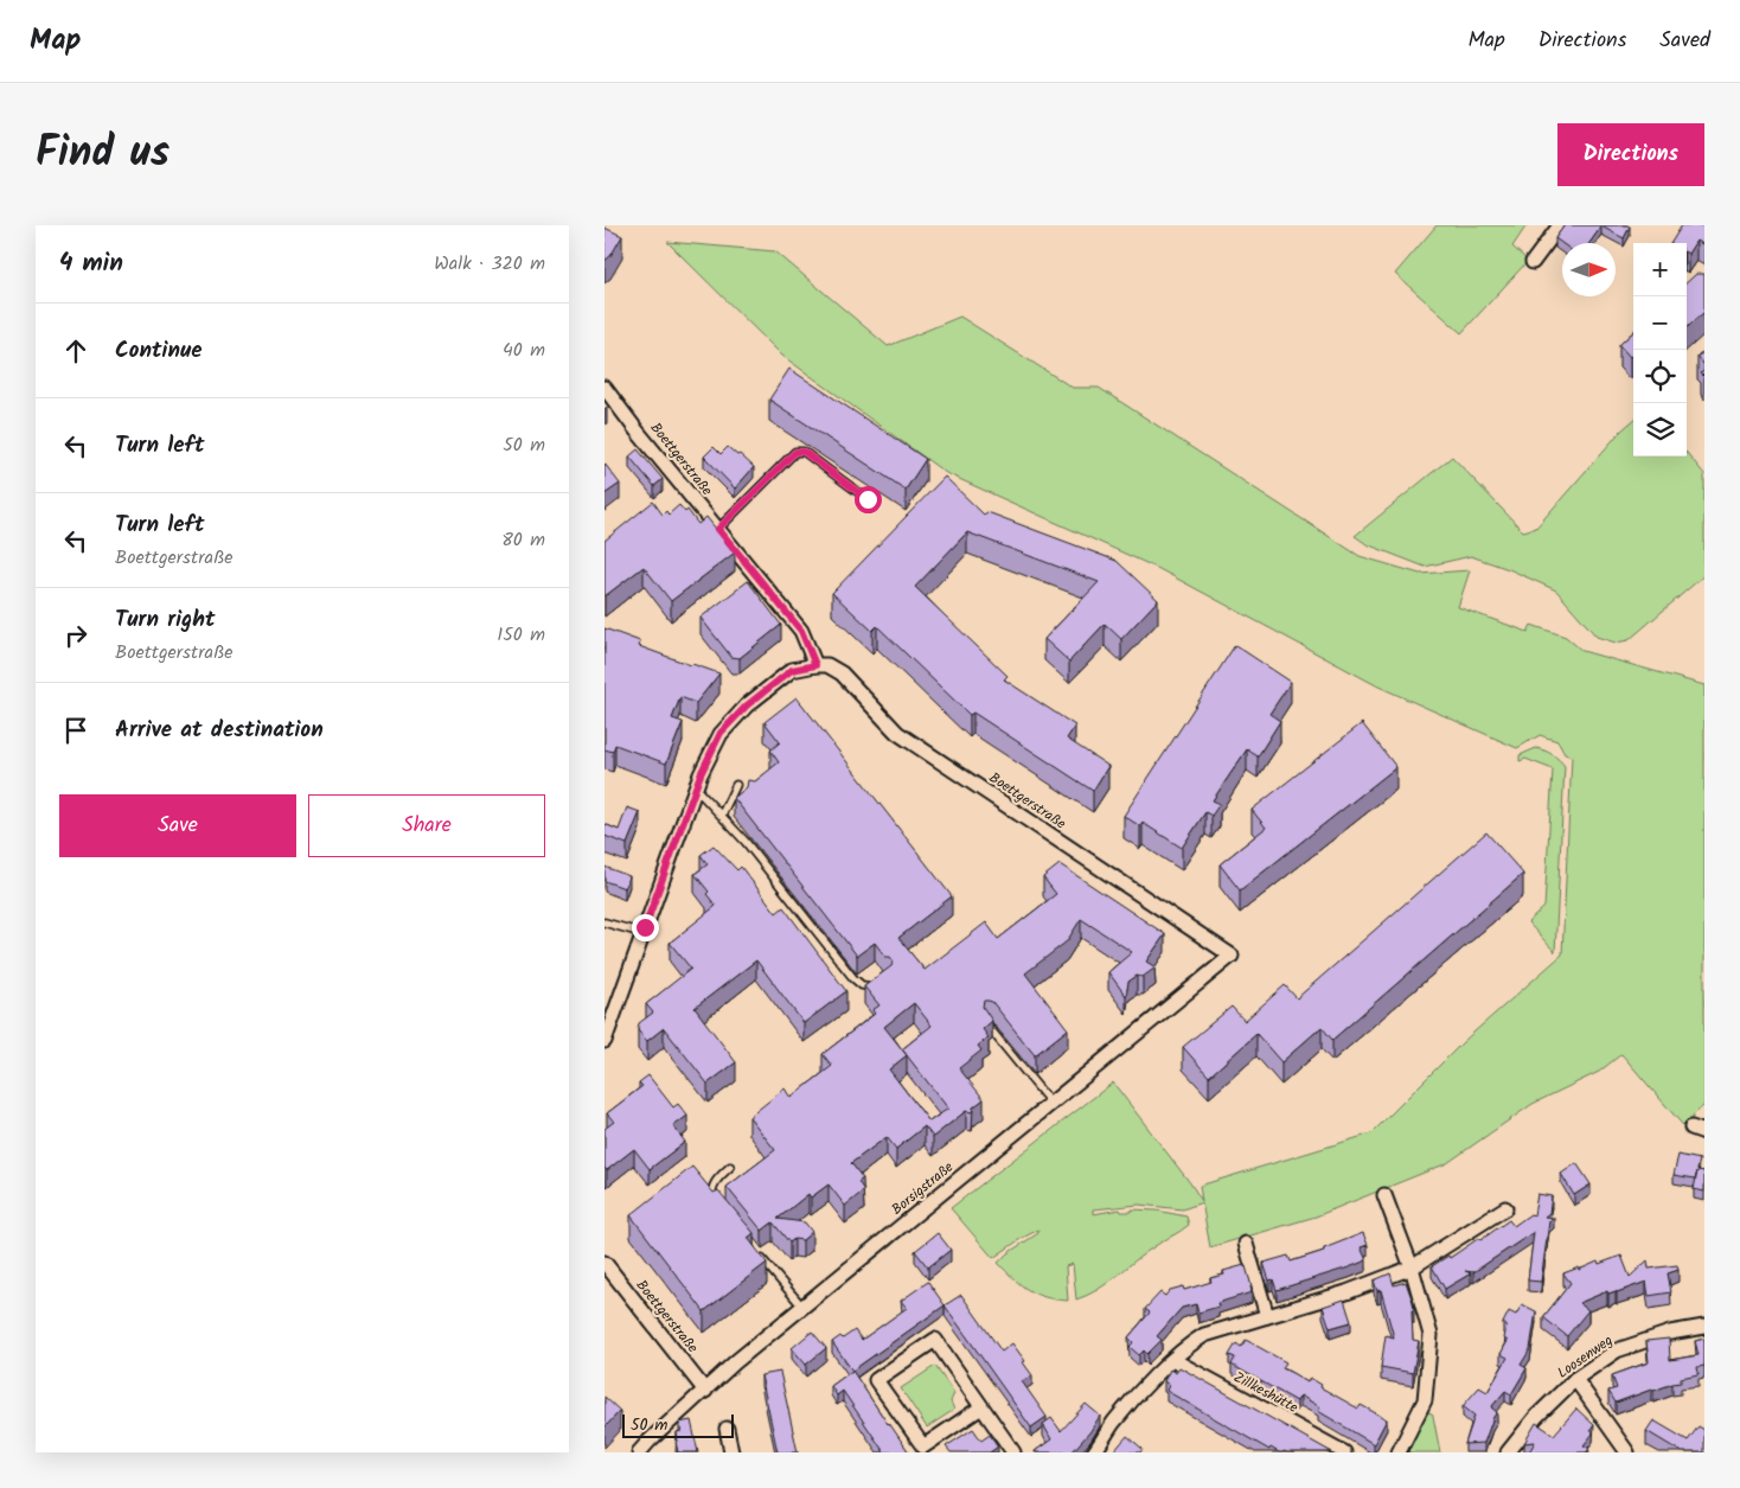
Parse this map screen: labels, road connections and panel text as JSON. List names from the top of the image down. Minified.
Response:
{"streets":{"street":["Boettgerstraße","Borsigstraße","Loosenweg","Zillkeshütte"]},"crossings":[["Boettgerstraße","Borsigstraße"]],"scale_bar":"50 m","north":"right","page":{"header":"Map","nav":["Map","Directions","Saved"],"title":"Find us","buttons":["Directions",["Save","Share"]],"heading":["4 min","Walk · 320 m"],"map_buttons":["+","−"],"list":[["Continue","40 m"],["Turn left","50 m"],["Turn left","Boettgerstraße","80 m"],["Turn right","Boettgerstraße","150 m"],"Arrive at destination"],"scale":"50 m"}}
